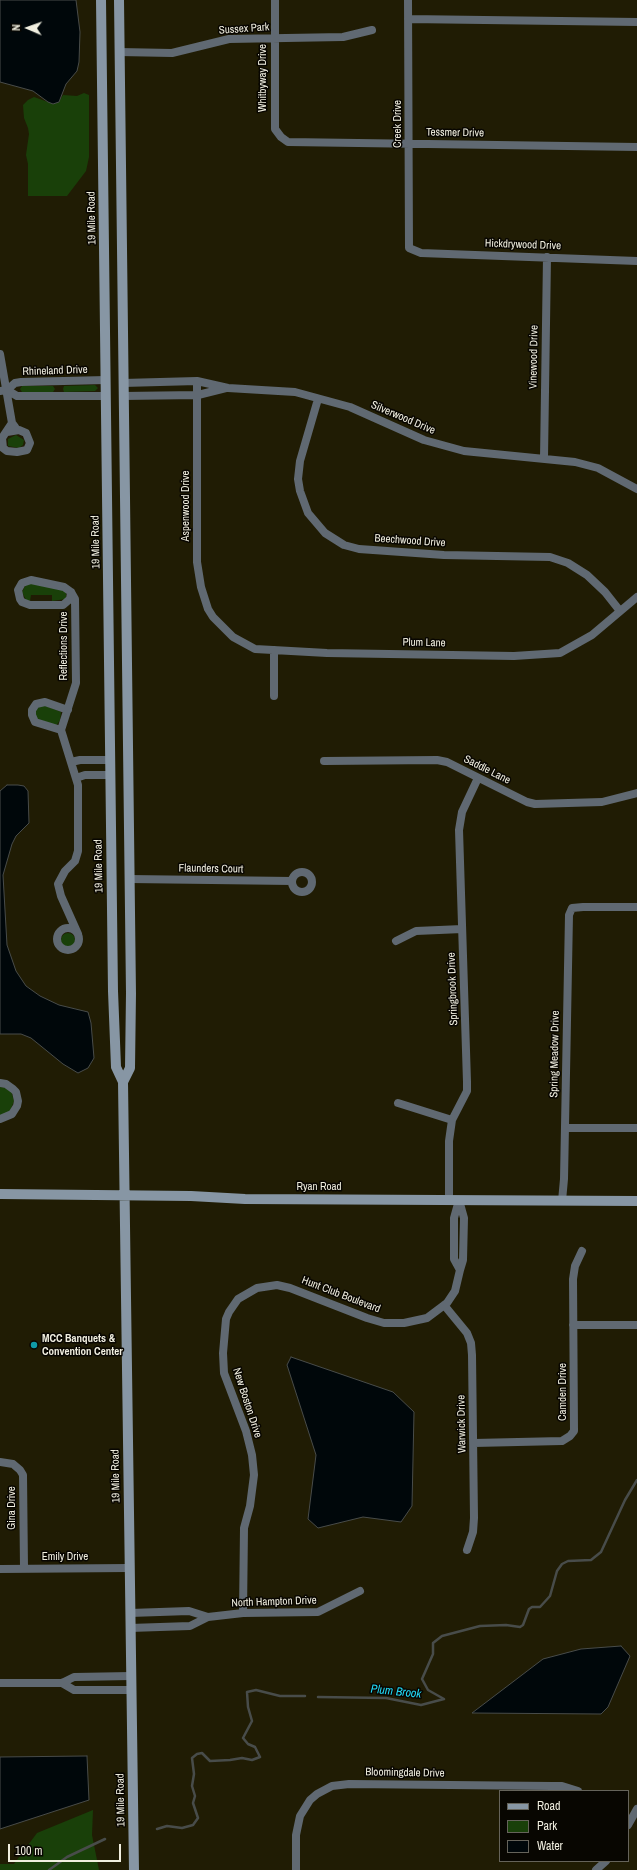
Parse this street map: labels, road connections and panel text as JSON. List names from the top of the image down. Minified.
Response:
{"streets":{"main road":["19 Mile Road","Ryan Road"],"street":["Sussex Park","Whitbyway Drive","Creek Drive","Tessmer Drive","Hickdrywood Drive","Vinewood Drive","Rhineland Drive","Silverwood Drive","Aspenwood Drive","Beechwood Drive","Plum Lane","Reflections Drive","Saddle Lane","Flaunders Court","Springbrook Drive","Spring Meadow Drive","Hunt Club Boulevard","Camden Drive","New Boston Drive","Warwick Drive","Gina Drive","Emily Drive","North Hampton Drive","Bloomingdale Drive"]},"crossings":[["Sussex Park","Whitbyway Drive"],["Sussex Park","19 Mile Road"],["Whitbyway Drive","Tessmer Drive"],["Creek Drive","Tessmer Drive"],["Creek Drive","Hickdrywood Drive"],["19 Mile Road","Rhineland Drive"],["19 Mile Road","Silverwood Drive"],["19 Mile Road","Flaunders Court"],["19 Mile Road","Ryan Road"],["19 Mile Road","Emily Drive"],["19 Mile Road","North Hampton Drive"],["Hickdrywood Drive","Vinewood Drive"],["Vinewood Drive","Silverwood Drive"],["Silverwood Drive","Aspenwood Drive"],["Silverwood Drive","Beechwood Drive"],["Aspenwood Drive","Plum Lane"],["Beechwood Drive","Plum Lane"],["Saddle Lane","Springbrook Drive"],["Springbrook Drive","Ryan Road"],["Springbrook Drive","Hunt Club Boulevard"],["Spring Meadow Drive","Ryan Road"],["Ryan Road","Hunt Club Boulevard"],["Hunt Club Boulevard","New Boston Drive"],["Hunt Club Boulevard","Warwick Drive"],["Camden Drive","Warwick Drive"],["New Boston Drive","North Hampton Drive"],["Gina Drive","Emily Drive"]],"water":["Plum Brook"],"places":["MCC Banquets & Convention Center"],"legend":["Road","Park","Water"],"scale_bar":"100 m","north":"left"}
